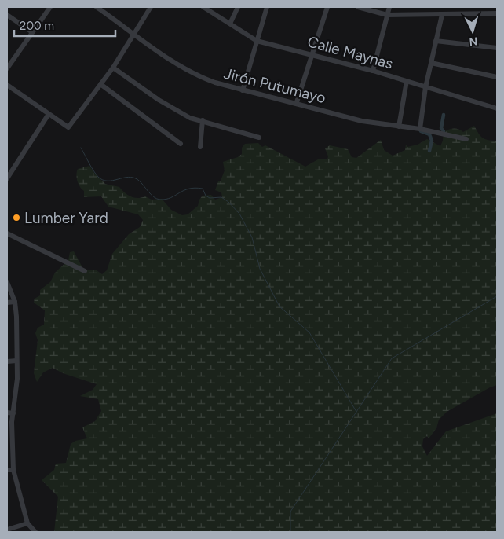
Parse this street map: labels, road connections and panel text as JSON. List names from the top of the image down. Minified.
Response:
{"streets":{"street":["Calle Maynas","Jirón Putumayo"]},"places":["Lumber Yard"],"scale_bar":"200 m","north":"bottom"}
